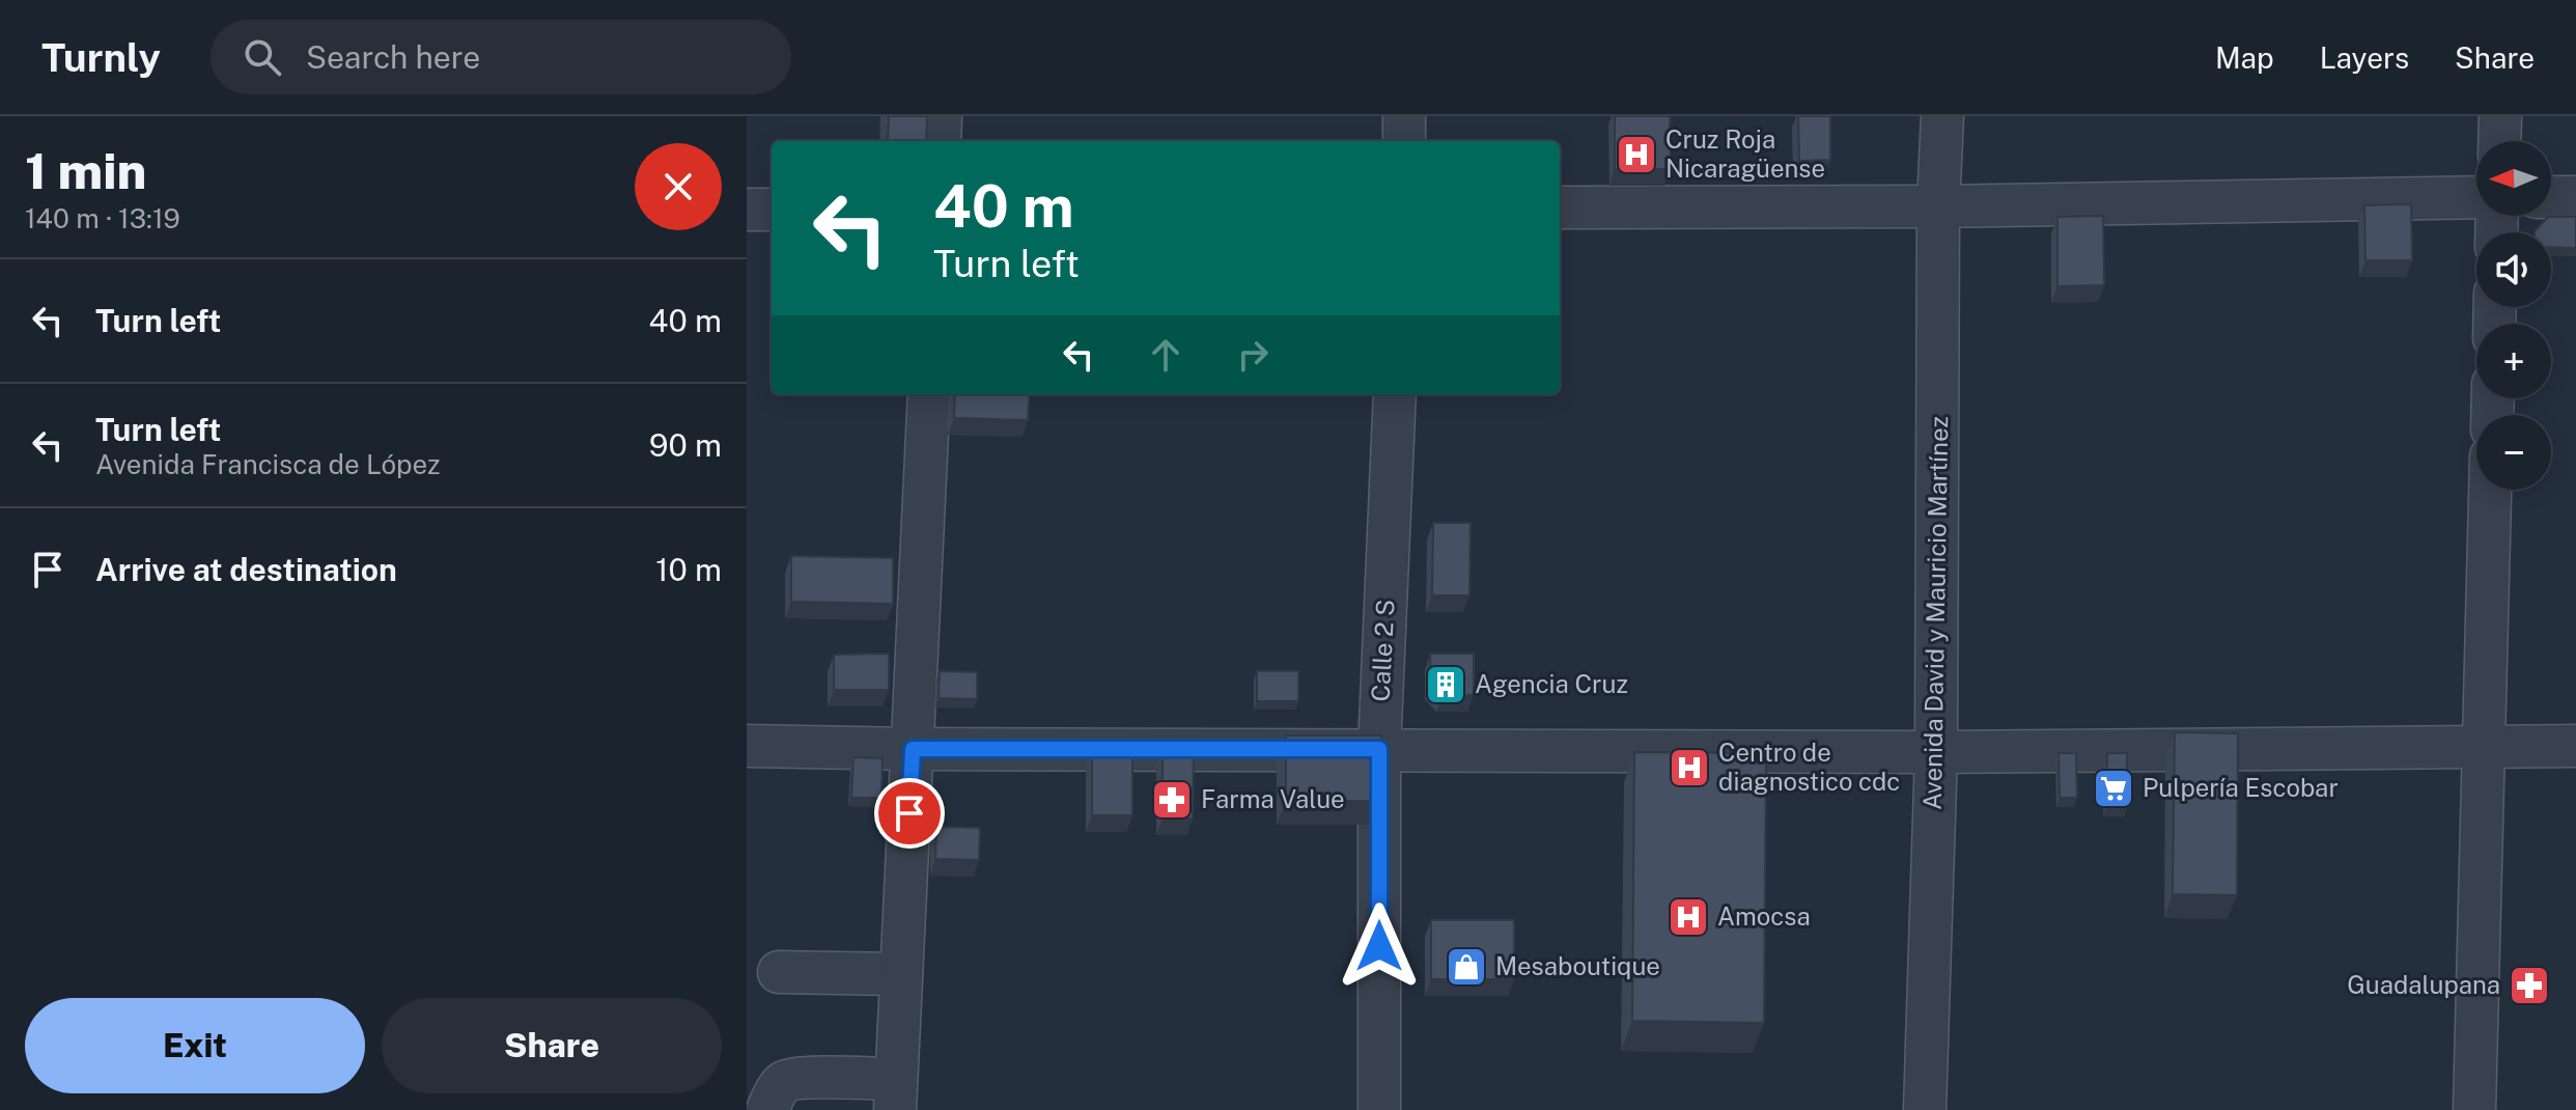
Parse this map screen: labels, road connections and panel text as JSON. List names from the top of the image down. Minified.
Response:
{"streets":{"street":["Avenida David y Mauricio Martínez","Calle 2 S"]},"places":{"hospital":["Cruz Roja Nicaragüense","Centro de diagnostico cdc","Amocsa"],"building":["Agencia Cruz"],"supermarket":["Pulpería Escobar"],"pharmacy":["Farma Value","Guadalupana"],"shop":["Mesaboutique"]},"north":"left","page":{"header":"Turnly","search":"Search here","nav":["Map","Layers","Share"],"heading":["1 min","140 m · 13:19"],"map_buttons":["+","−"],"turn":["40 m","Turn left"],"list":[{"name":"Turn left","value":"40 m"},{"name":"Turn left","note":"Avenida Francisca de López","value":"90 m"},{"name":"Arrive at destination","value":"10 m"}],"buttons":["Exit","Share"]}}
